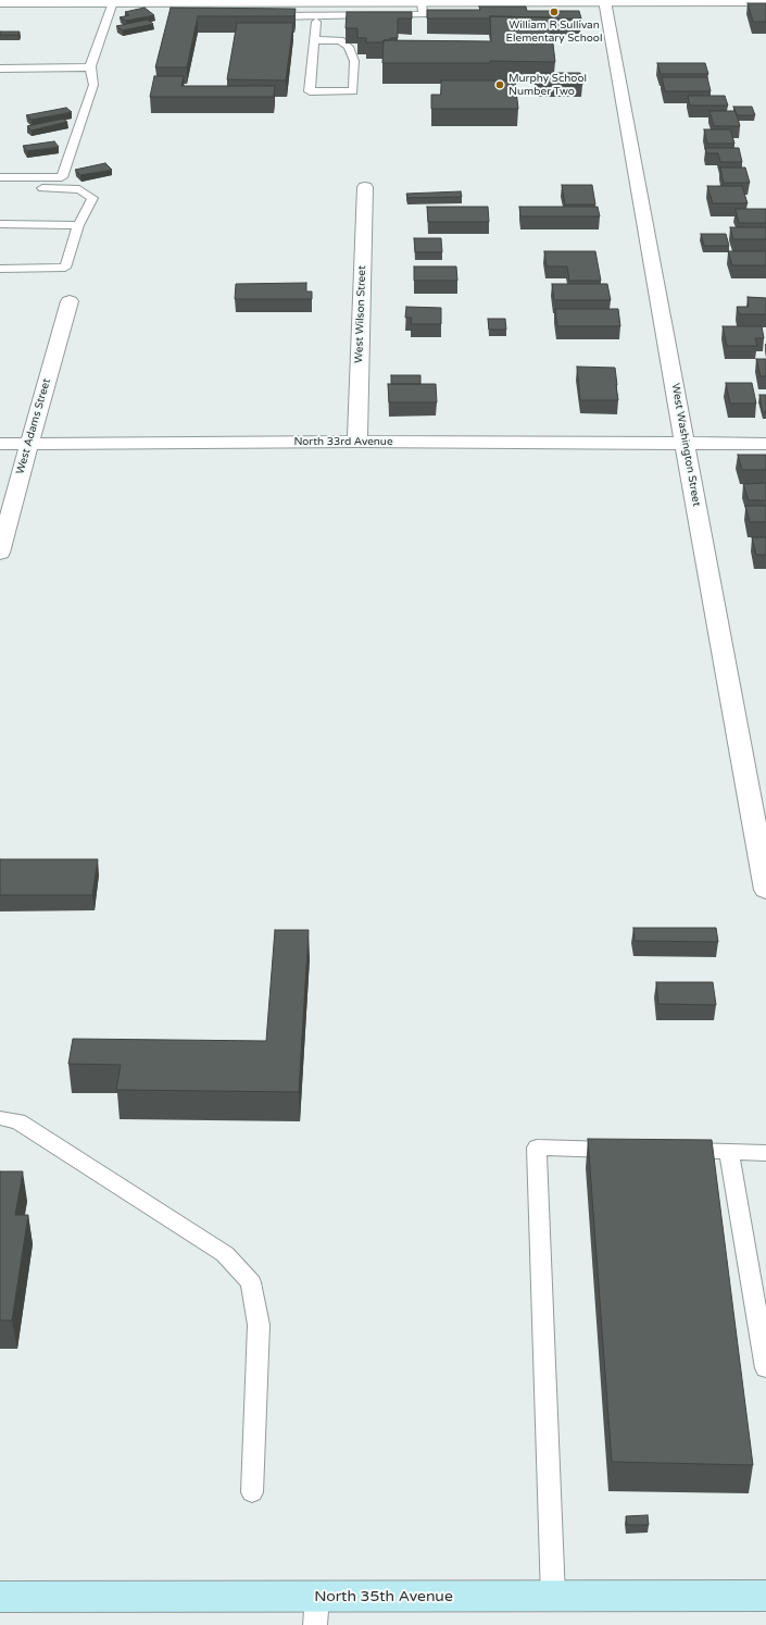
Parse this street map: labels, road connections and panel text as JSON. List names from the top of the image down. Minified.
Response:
{"streets":{"main road":["North 35th Avenue"],"street":["West Wilson Street","West Adams Street","North 33rd Avenue","West Washington Street"]},"crossings":[["West Wilson Street","North 33rd Avenue"],["West Adams Street","North 33rd Avenue"],["North 33rd Avenue","West Washington Street"]],"places":["William R Sullivan Elementary School","Murphy School Number Two"]}
